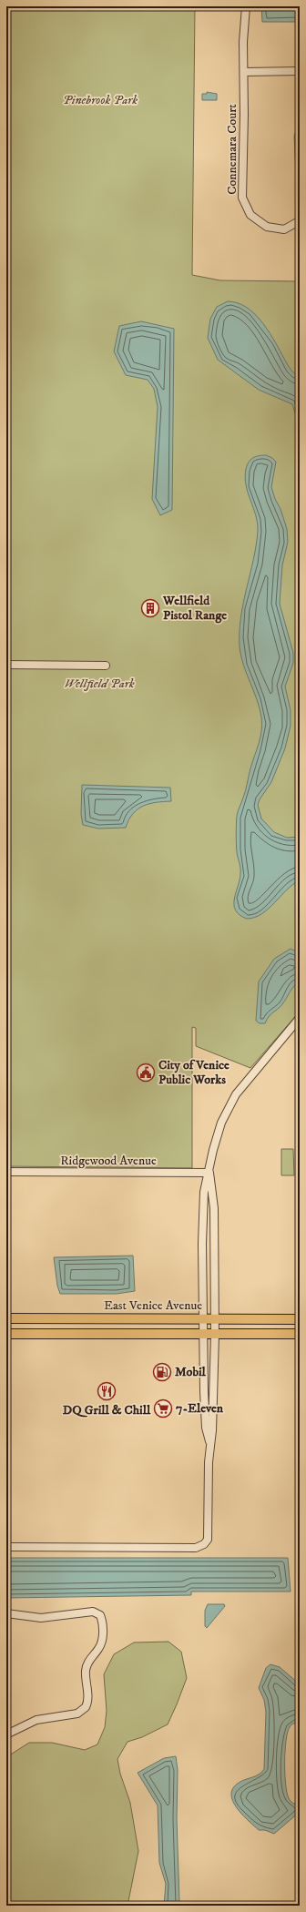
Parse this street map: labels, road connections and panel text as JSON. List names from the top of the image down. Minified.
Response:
{"streets":{"main road":["East Venice Avenue"],"street":["Connemara Court","Ridgewood Avenue"]},"parks":["Pinebrook Park","Wellfield Park"],"places":{"building":["Wellfield Pistol Range"],"public building":["City of Venice Public Works"],"fuel station":["Mobil"],"restaurant":["DQ Grill & Chill"],"supermarket":["7-Eleven"]}}
